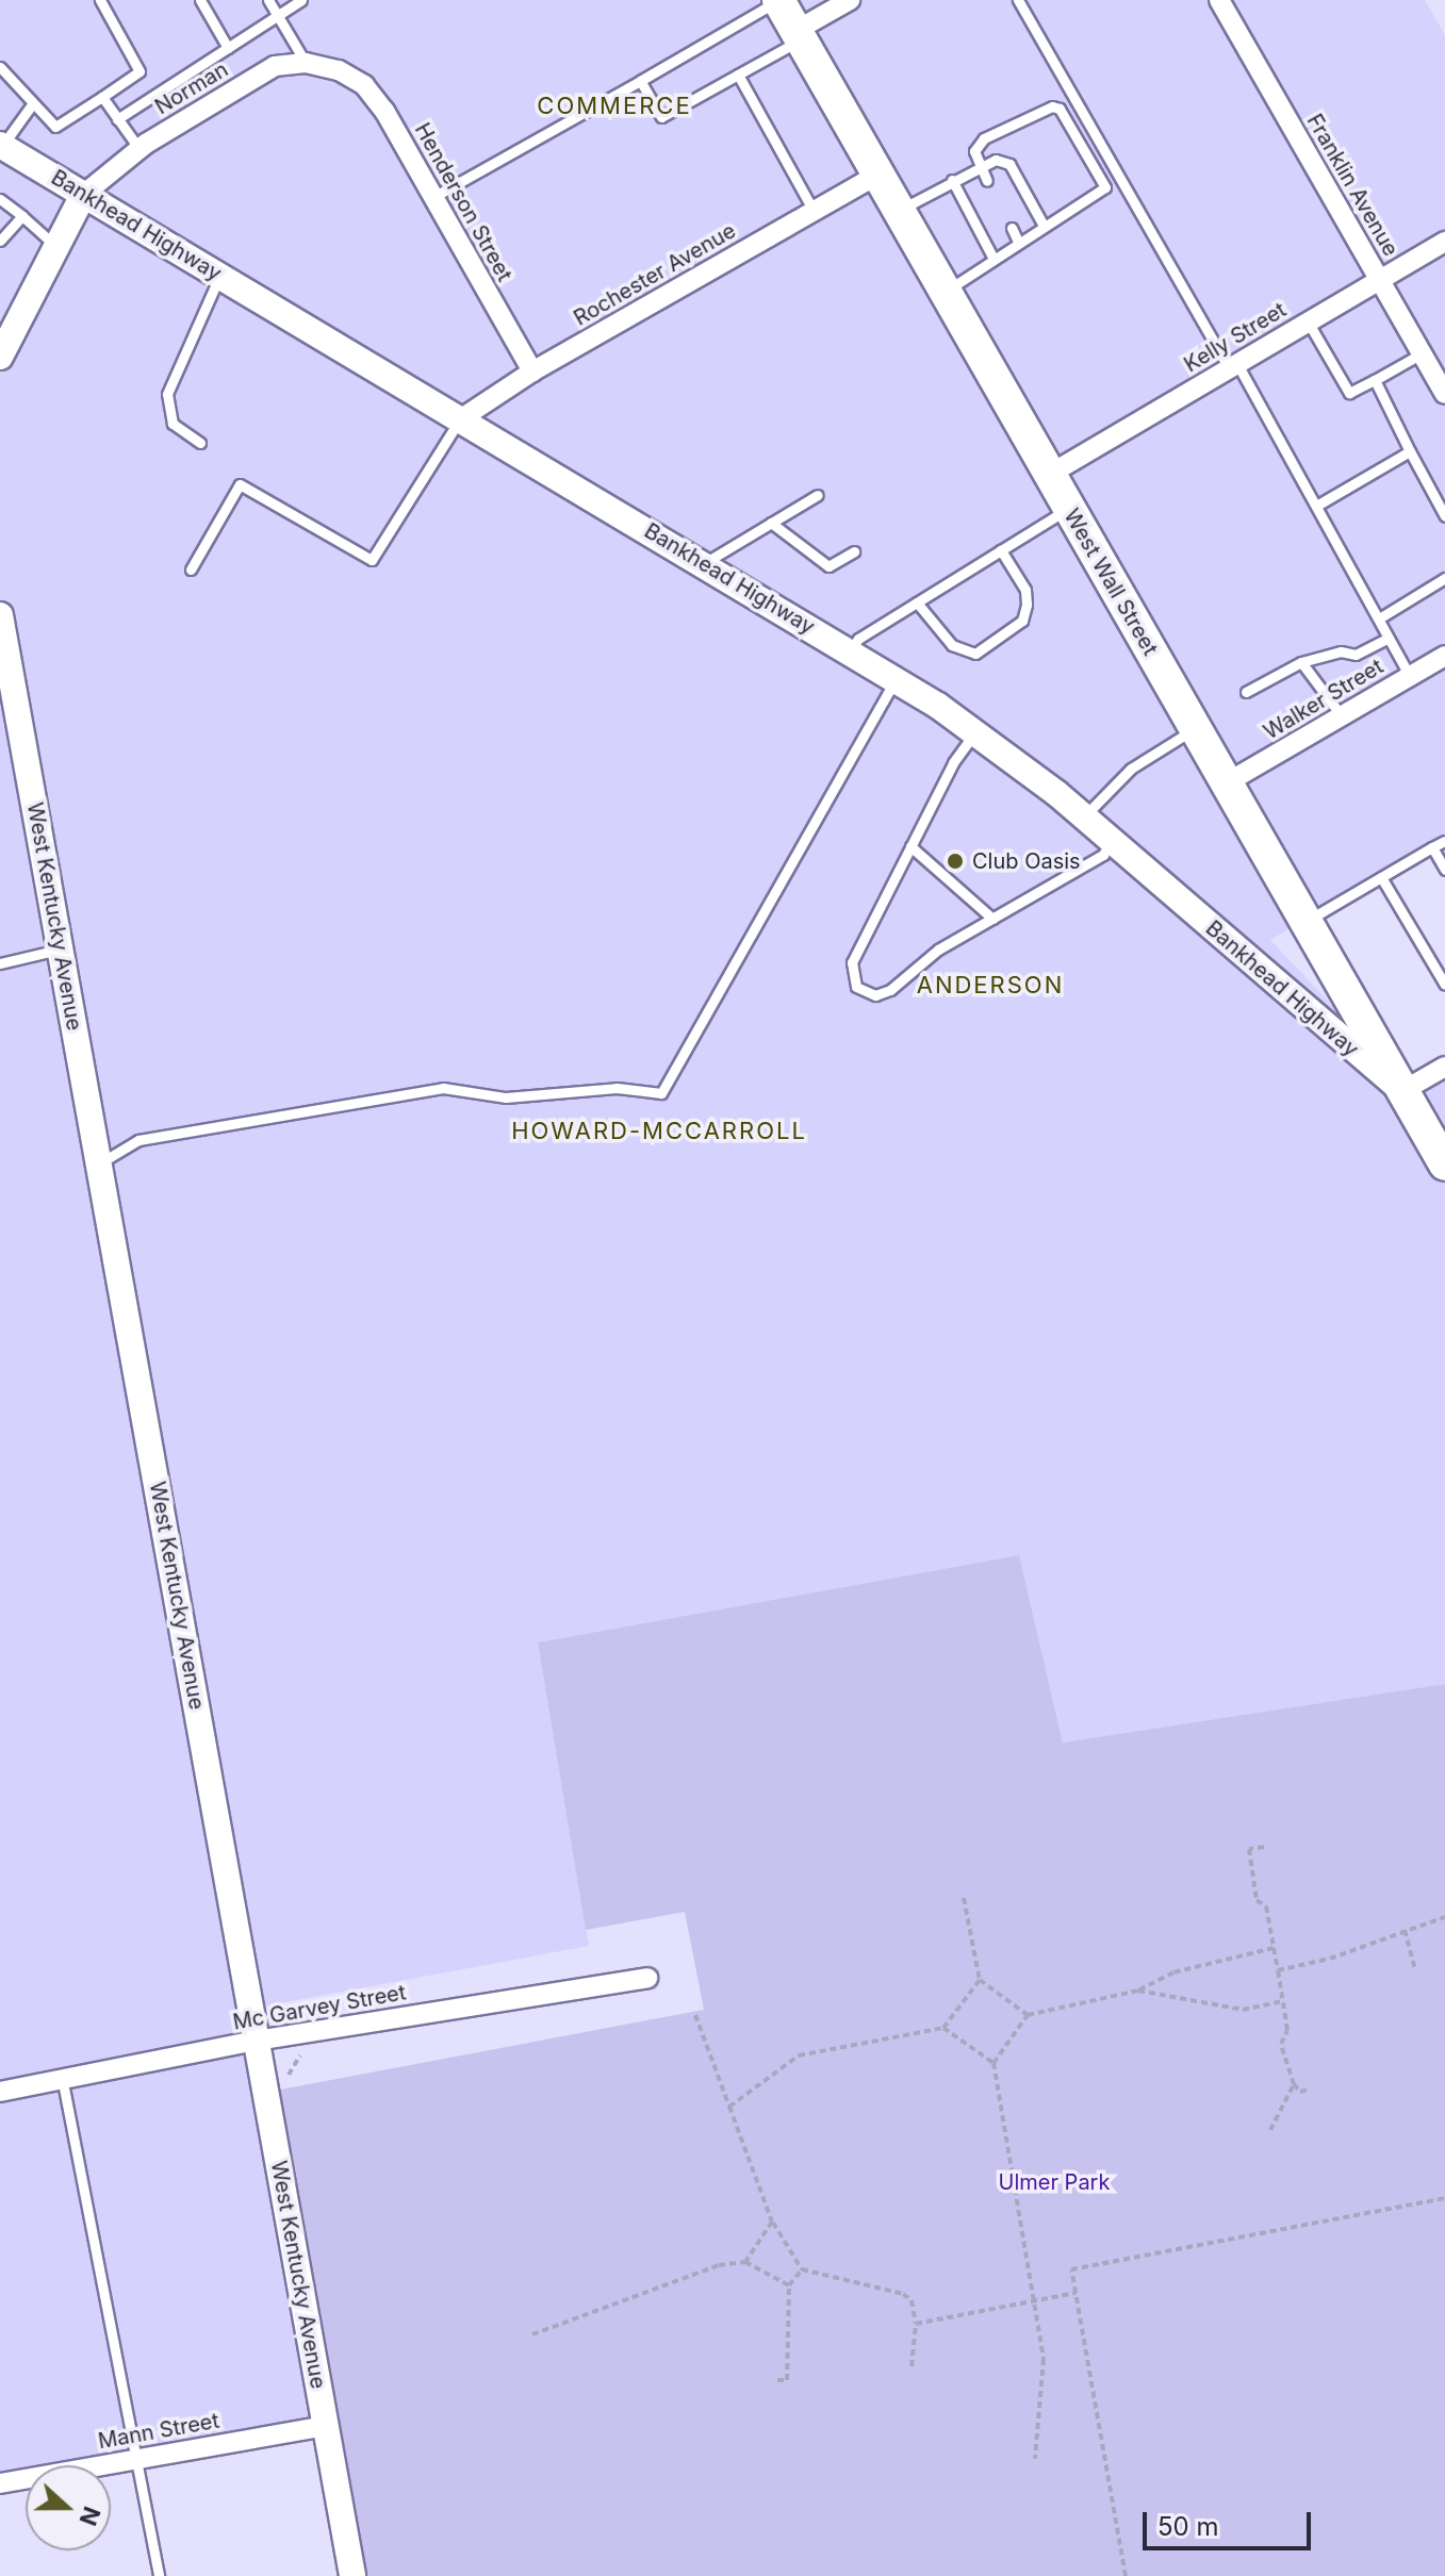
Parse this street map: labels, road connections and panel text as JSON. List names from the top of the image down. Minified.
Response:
{"streets":{"main road":["West Wall Street"],"street":["Norman","Franklin Avenue","Henderson Street","Bankhead Highway","Rochester Avenue","Kelly Street","Walker Street","West Kentucky Avenue","Mc Garvey Street","Mann Street"]},"crossings":[["Norman","Henderson Street"],["Norman","Bankhead Highway"],["Franklin Avenue","Kelly Street"],["Henderson Street","Rochester Avenue"],["Bankhead Highway","Rochester Avenue"],["Bankhead Highway","West Wall Street"],["Rochester Avenue","West Wall Street"],["Kelly Street","West Wall Street"],["West Wall Street","Walker Street"],["West Kentucky Avenue","Mc Garvey Street"],["West Kentucky Avenue","Mann Street"]],"districts":["COMMERCE","ANDERSON","HOWARD-MCCARROLL"],"parks":["Ulmer Park"],"places":["Club Oasis"],"scale_bar":"50 m","north":"right"}
